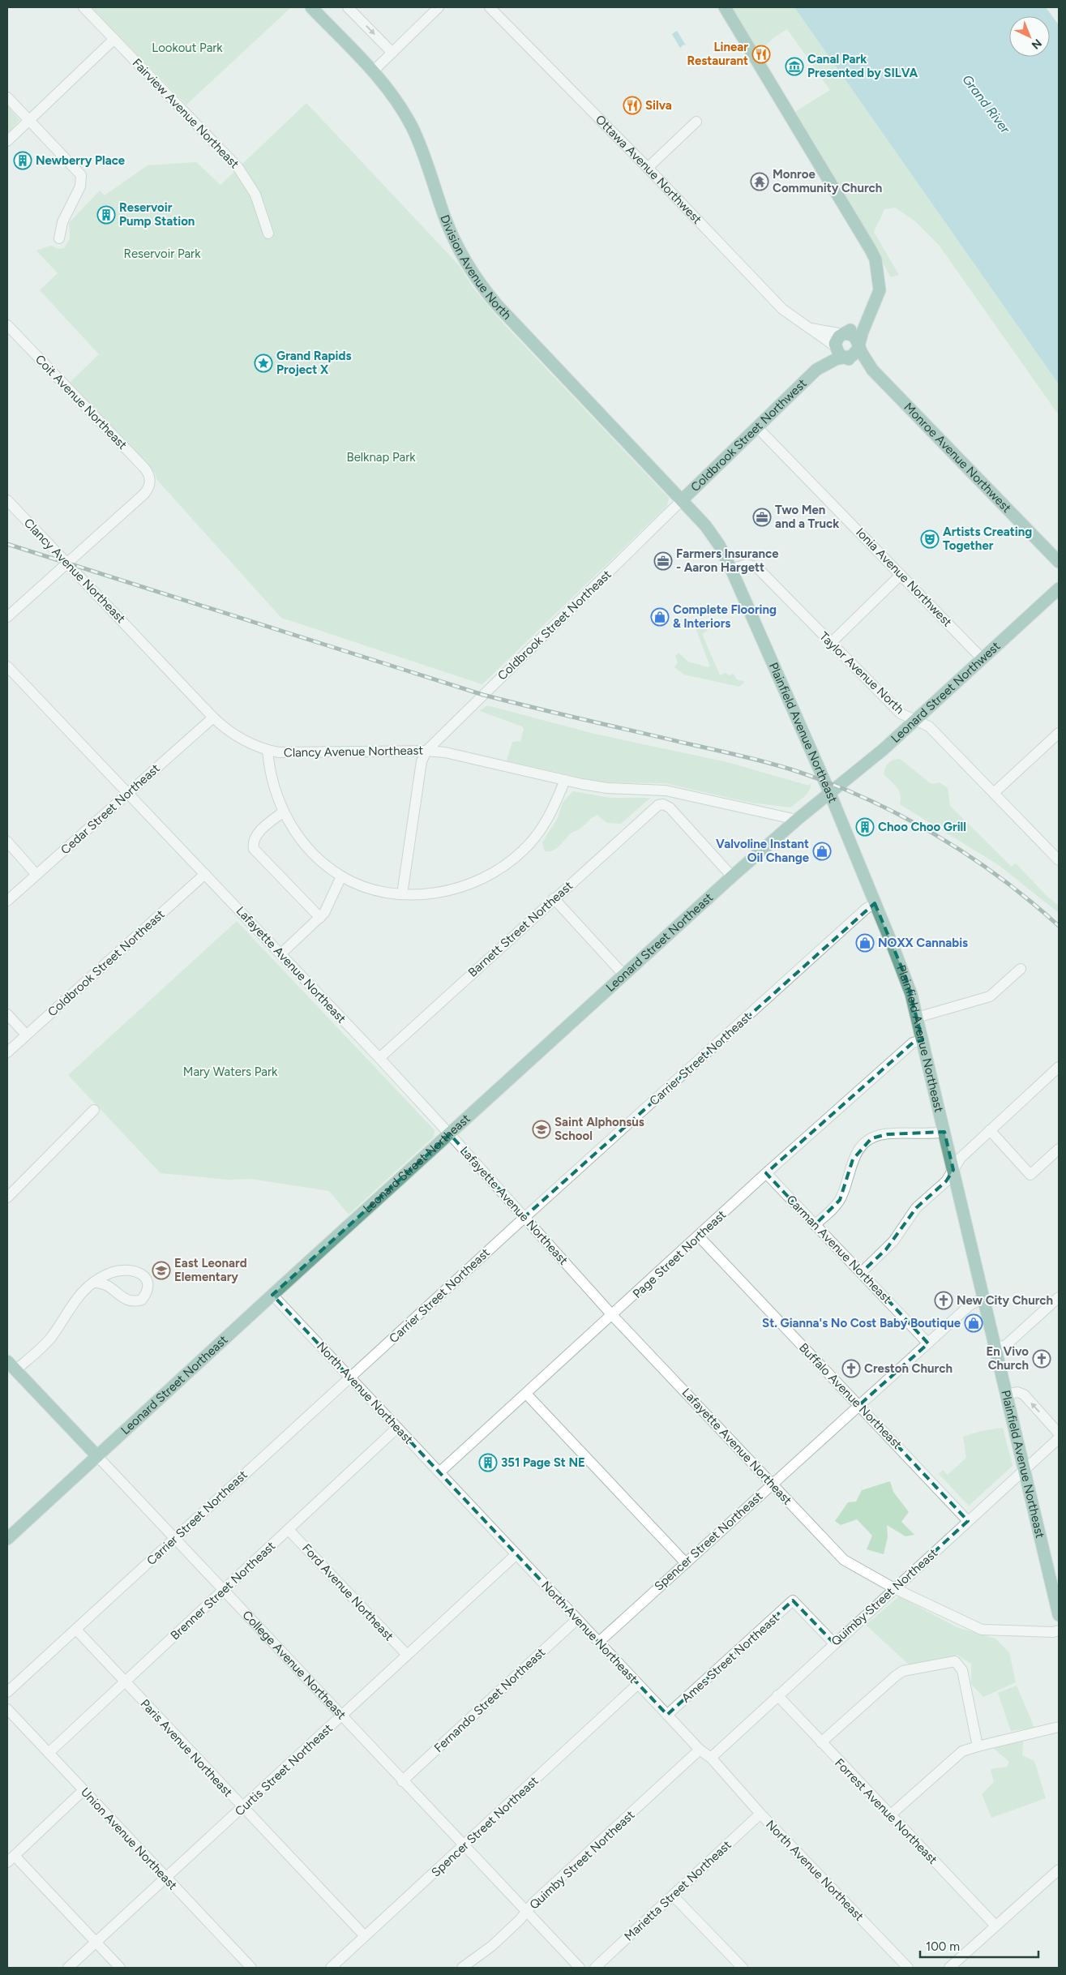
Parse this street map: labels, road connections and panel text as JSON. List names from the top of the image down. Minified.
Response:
{"streets":{"main road":["Ottawa Avenue Northwest","Division Avenue North","Coldbrook Street Northwest","Monroe Avenue Northwest","Leonard Street Northwest","Plainfield Avenue Northeast","Leonard Street Northeast","College Avenue Northeast"],"street":["Fairview Avenue Northeast","Coit Avenue Northeast","Clancy Avenue Northeast","Ionia Avenue Northwest","Coldbrook Street Northeast","Taylor Avenue North","Cedar Street Northeast","Barnett Street Northeast","Lafayette Avenue Northeast","Carrier Street Northeast","Carman Avenue Northeast","Page Street Northeast","North Avenue Northeast","Buffalo Avenue Northeast","Spencer Street Northeast","Brenner Street Northeast","Ford Avenue Northeast","Quimby Street Northeast","Ames Street Northeast","Fernando Street Northeast","Paris Avenue Northeast","Curtis Street Northeast","Forrest Avenue Northeast","Union Avenue Northeast","Marietta Street Northeast"]},"crossings":[["Ottawa Avenue Northwest","Coldbrook Street Northwest"],["Ottawa Avenue Northwest","Monroe Avenue Northwest"],["Division Avenue North","Coldbrook Street Northwest"],["Division Avenue North","Coldbrook Street Northeast"],["Division Avenue North","Plainfield Avenue Northeast"],["Coit Avenue Northeast","Clancy Avenue Northeast"],["Coldbrook Street Northwest","Monroe Avenue Northwest"],["Coldbrook Street Northwest","Ionia Avenue Northwest"],["Coldbrook Street Northwest","Coldbrook Street Northeast"],["Coldbrook Street Northwest","Plainfield Avenue Northeast"],["Clancy Avenue Northeast","Coldbrook Street Northeast"],["Clancy Avenue Northeast","Cedar Street Northeast"],["Clancy Avenue Northeast","Leonard Street Northeast"],["Ionia Avenue Northwest","Leonard Street Northwest"],["Coldbrook Street Northeast","Plainfield Avenue Northeast"],["Coldbrook Street Northeast","Lafayette Avenue Northeast"],["Taylor Avenue North","Leonard Street Northwest"],["Taylor Avenue North","Plainfield Avenue Northeast"],["Leonard Street Northwest","Plainfield Avenue Northeast"],["Leonard Street Northwest","Leonard Street Northeast"],["Plainfield Avenue Northeast","Leonard Street Northeast"],["Plainfield Avenue Northeast","Carrier Street Northeast"],["Plainfield Avenue Northeast","Page Street Northeast"],["Plainfield Avenue Northeast","Spencer Street Northeast"],["Plainfield Avenue Northeast","Quimby Street Northeast"],["Cedar Street Northeast","Lafayette Avenue Northeast"],["Barnett Street Northeast","Leonard Street Northeast"],["Barnett Street Northeast","Lafayette Avenue Northeast"],["Leonard Street Northeast","Lafayette Avenue Northeast"],["Leonard Street Northeast","North Avenue Northeast"],["Leonard Street Northeast","College Avenue Northeast"],["Lafayette Avenue Northeast","Carrier Street Northeast"],["Lafayette Avenue Northeast","Page Street Northeast"],["Lafayette Avenue Northeast","Spencer Street Northeast"],["Lafayette Avenue Northeast","Quimby Street Northeast"],["Carrier Street Northeast","North Avenue Northeast"],["Carrier Street Northeast","College Avenue Northeast"],["Carrier Street Northeast","Paris Avenue Northeast"],["Carman Avenue Northeast","Page Street Northeast"],["Carman Avenue Northeast","Spencer Street Northeast"],["Page Street Northeast","North Avenue Northeast"],["Page Street Northeast","Buffalo Avenue Northeast"],["North Avenue Northeast","Spencer Street Northeast"],["North Avenue Northeast","Brenner Street Northeast"],["North Avenue Northeast","Quimby Street Northeast"],["North Avenue Northeast","Ames Street Northeast"],["North Avenue Northeast","Fernando Street Northeast"],["North Avenue Northeast","Curtis Street Northeast"],["North Avenue Northeast","Marietta Street Northeast"],["Buffalo Avenue Northeast","Spencer Street Northeast"],["Buffalo Avenue Northeast","Quimby Street Northeast"],["Spencer Street Northeast","College Avenue Northeast"],["Spencer Street Northeast","Paris Avenue Northeast"],["Brenner Street Northeast","Ford Avenue Northeast"],["Brenner Street Northeast","College Avenue Northeast"],["Brenner Street Northeast","Paris Avenue Northeast"],["Brenner Street Northeast","Union Avenue Northeast"],["Ford Avenue Northeast","Curtis Street Northeast"],["Quimby Street Northeast","Ames Street Northeast"],["Quimby Street Northeast","College Avenue Northeast"],["Quimby Street Northeast","Forrest Avenue Northeast"],["College Avenue Northeast","Fernando Street Northeast"],["College Avenue Northeast","Curtis Street Northeast"],["Paris Avenue Northeast","Curtis Street Northeast"],["Curtis Street Northeast","Union Avenue Northeast"]],"water":["Grand River"],"parks":["Lookout Park","Reservoir Park","Belknap Park","Mary Waters Park"],"places":{"restaurant":["Linear Restaurant","Silva"],"museum":["Canal Park Presented by SILVA"],"building":["Newberry Place","Reservoir Pump Station","Choo Choo Grill","351 Page St NE"],"temple":["Monroe Community Church"],"place":["Grand Rapids Project X"],"office":["Two Men and a Truck","Farmers Insurance - Aaron Hargett"],"theatre":["Artists Creating Together"],"shop":["Complete Flooring & Interiors","Valvoline Instant Oil Change","NOXX Cannabis","St. Gianna's No Cost Baby Boutique"],"school or university":["Saint Alphonsus School","East Leonard Elementary"],"church":["New City Church","En Vivo Church","Creston Church"]},"scale_bar":"100 m","north":"bottom right"}
